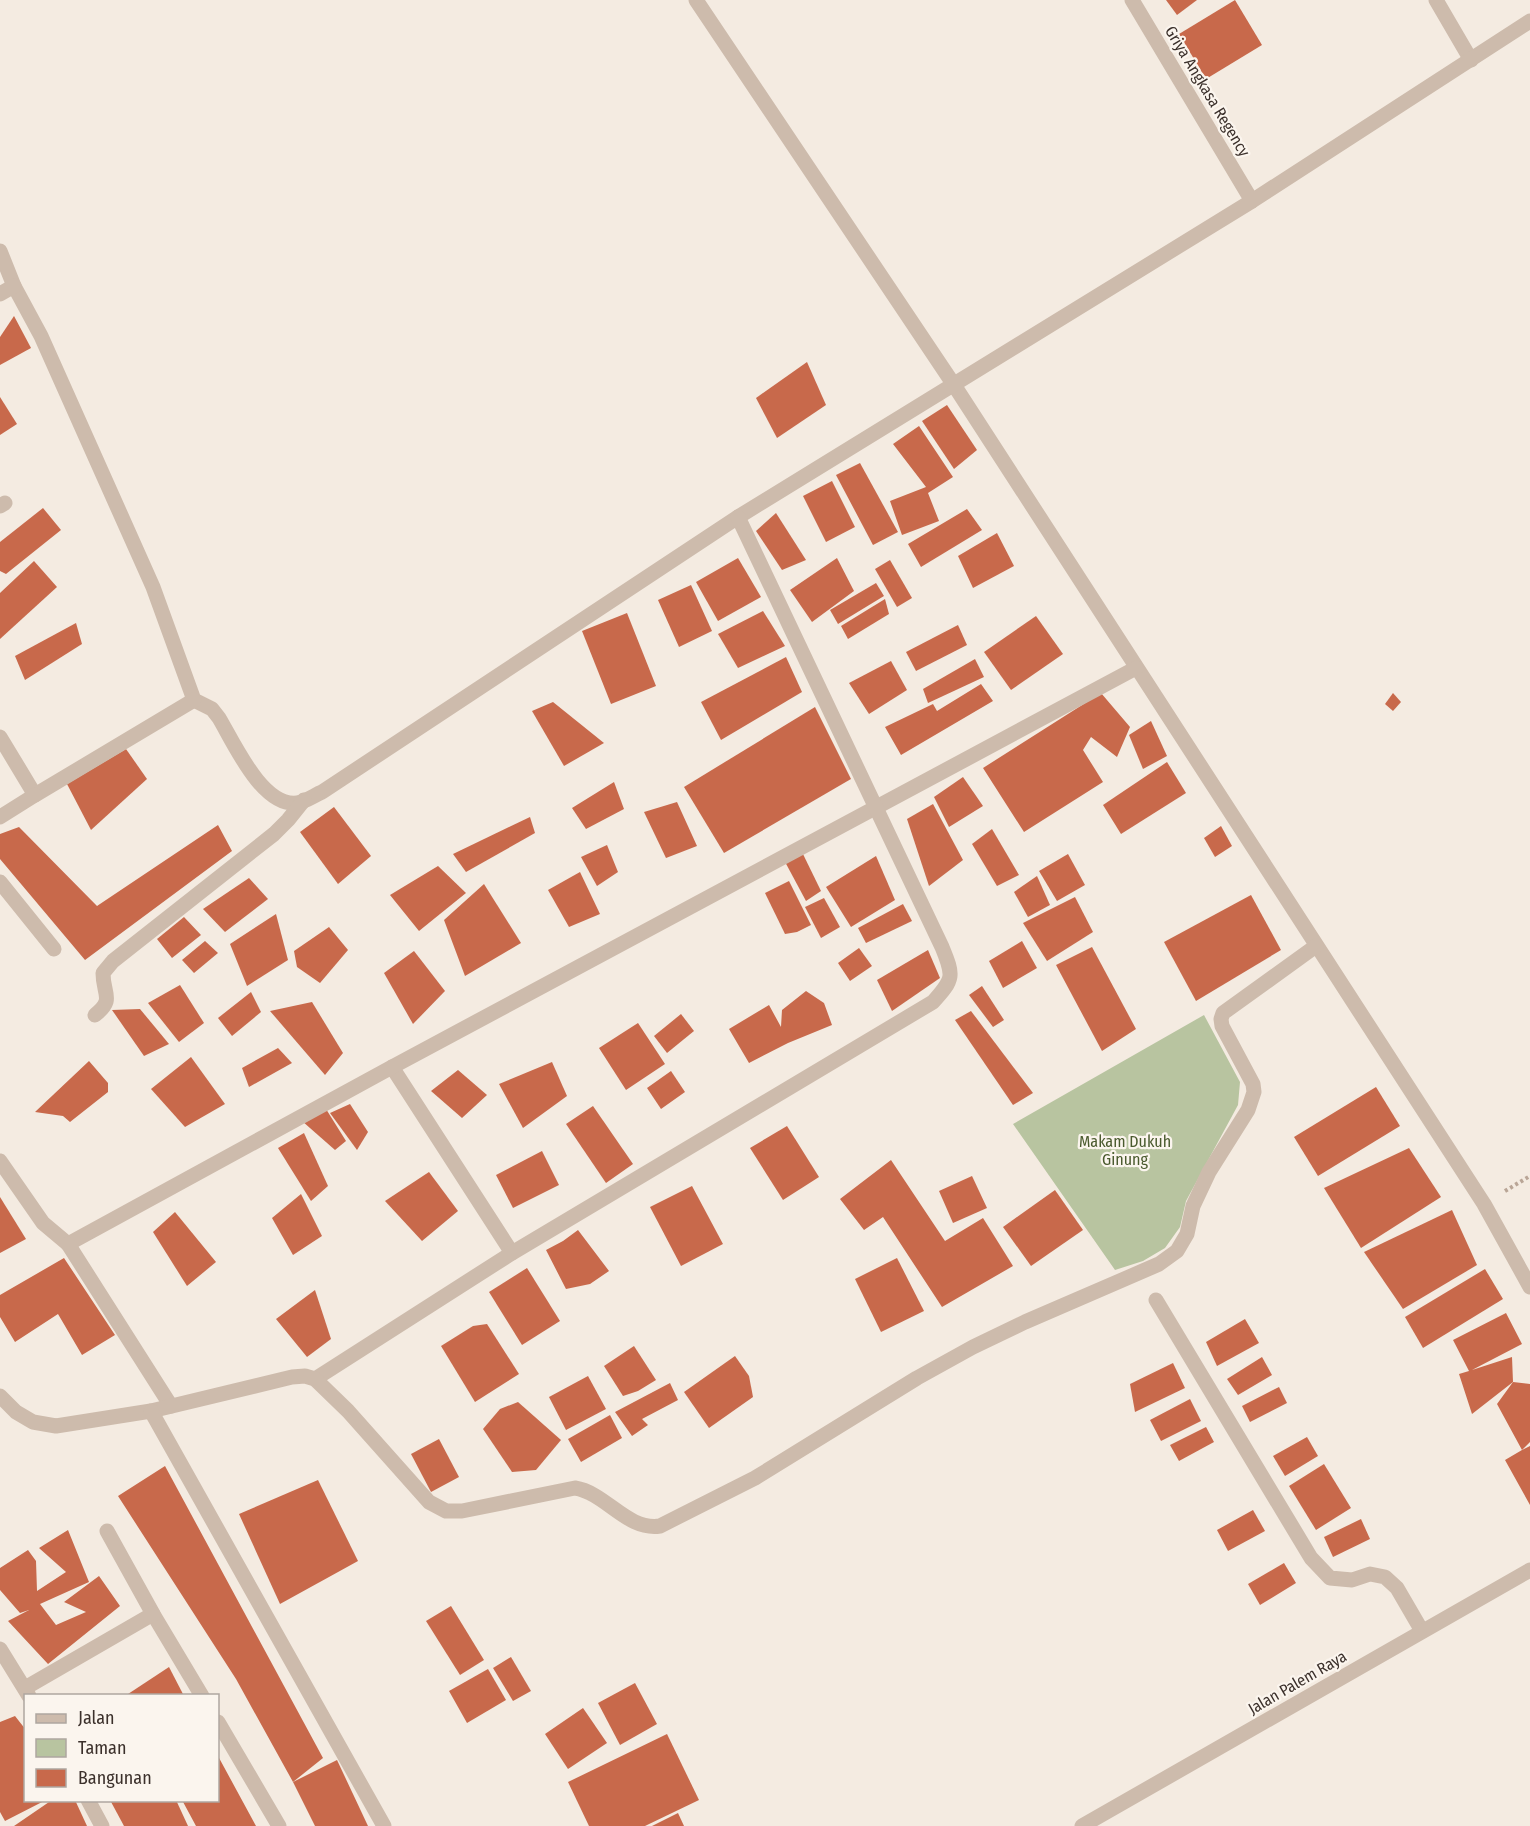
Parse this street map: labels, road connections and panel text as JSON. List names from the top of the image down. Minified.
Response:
{"streets":{"street":["Griya Angkasa Regency","Jalan Palem Raya"]},"parks":["Makam Dukuh Ginung"],"legend":["Jalan","Taman","Bangunan"]}
